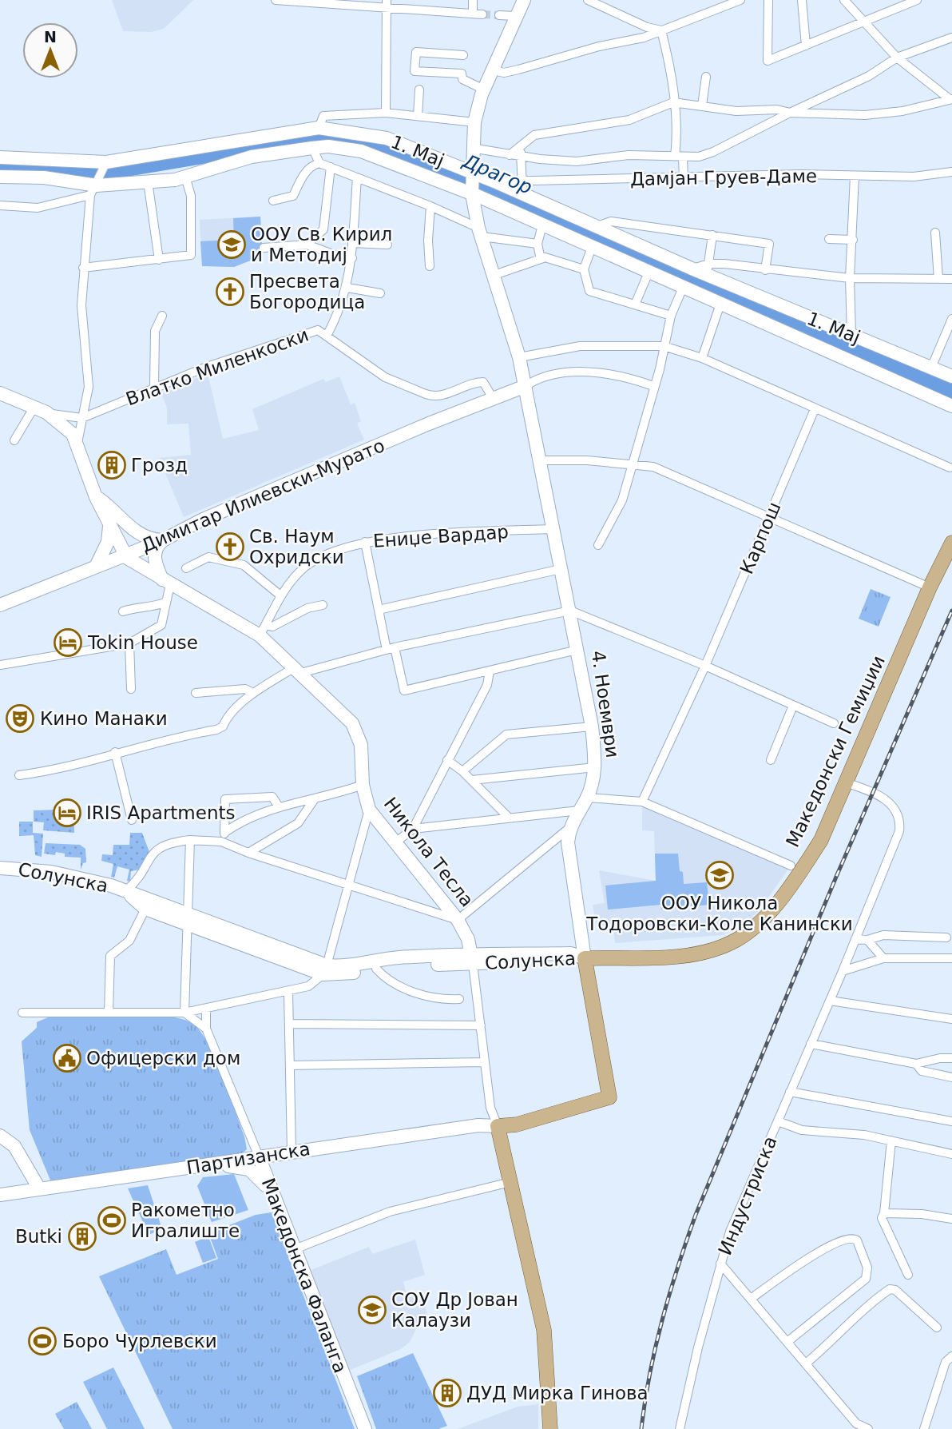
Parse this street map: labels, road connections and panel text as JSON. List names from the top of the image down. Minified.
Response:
{"streets":{"main road":["4. Ноември","Македонски Гемиџии","Никола Тесла"],"street":["1. Мај","Дамјан Груев-Даме","Влатко Миленкоски","Димитар Илиевски-Мурато","Ениџе Вардар","Карпош","Солунска","Партизанска","Индустриска","Македонска Фаланга"]},"crossings":[["1. Мај","Дамјан Груев-Даме"],["1. Мај","4. Ноември"],["Влатко Миленкоски","Димитар Илиевски-Мурато"],["Димитар Илиевски-Мурато","4. Ноември"],["Димитар Илиевски-Мурато","Никола Тесла"],["Ениџе Вардар","4. Ноември"],["Ениџе Вардар","Никола Тесла"],["4. Ноември","Македонски Гемиџии"],["4. Ноември","Никола Тесла"],["4. Ноември","Солунска"],["4. Ноември","Партизанска"],["Македонски Гемиџии","Солунска"],["Македонски Гемиџии","Индустриска"],["Никола Тесла","Солунска"],["Никола Тесла","Партизанска"],["Партизанска","Македонска Фаланга"]],"water":["Драгор"],"places":{"school or university":["ООУ Св. Кирил и Методиј","ООУ Никола Тодоровски-Коле Канински","СОУ Др Јован Калаузи"],"church":["Пресвета Богородица","Св. Наум Охридски"],"building":["Грозд","Butki","ДУД Мирка Гинова"],"hotel":["Tokin House","IRIS Apartments"],"theatre":["Кино Манаки"],"public building":["Офицерски дом"],"sports":["Ракометно Игралиште","Боро Чурлевски"]},"north":"top"}
